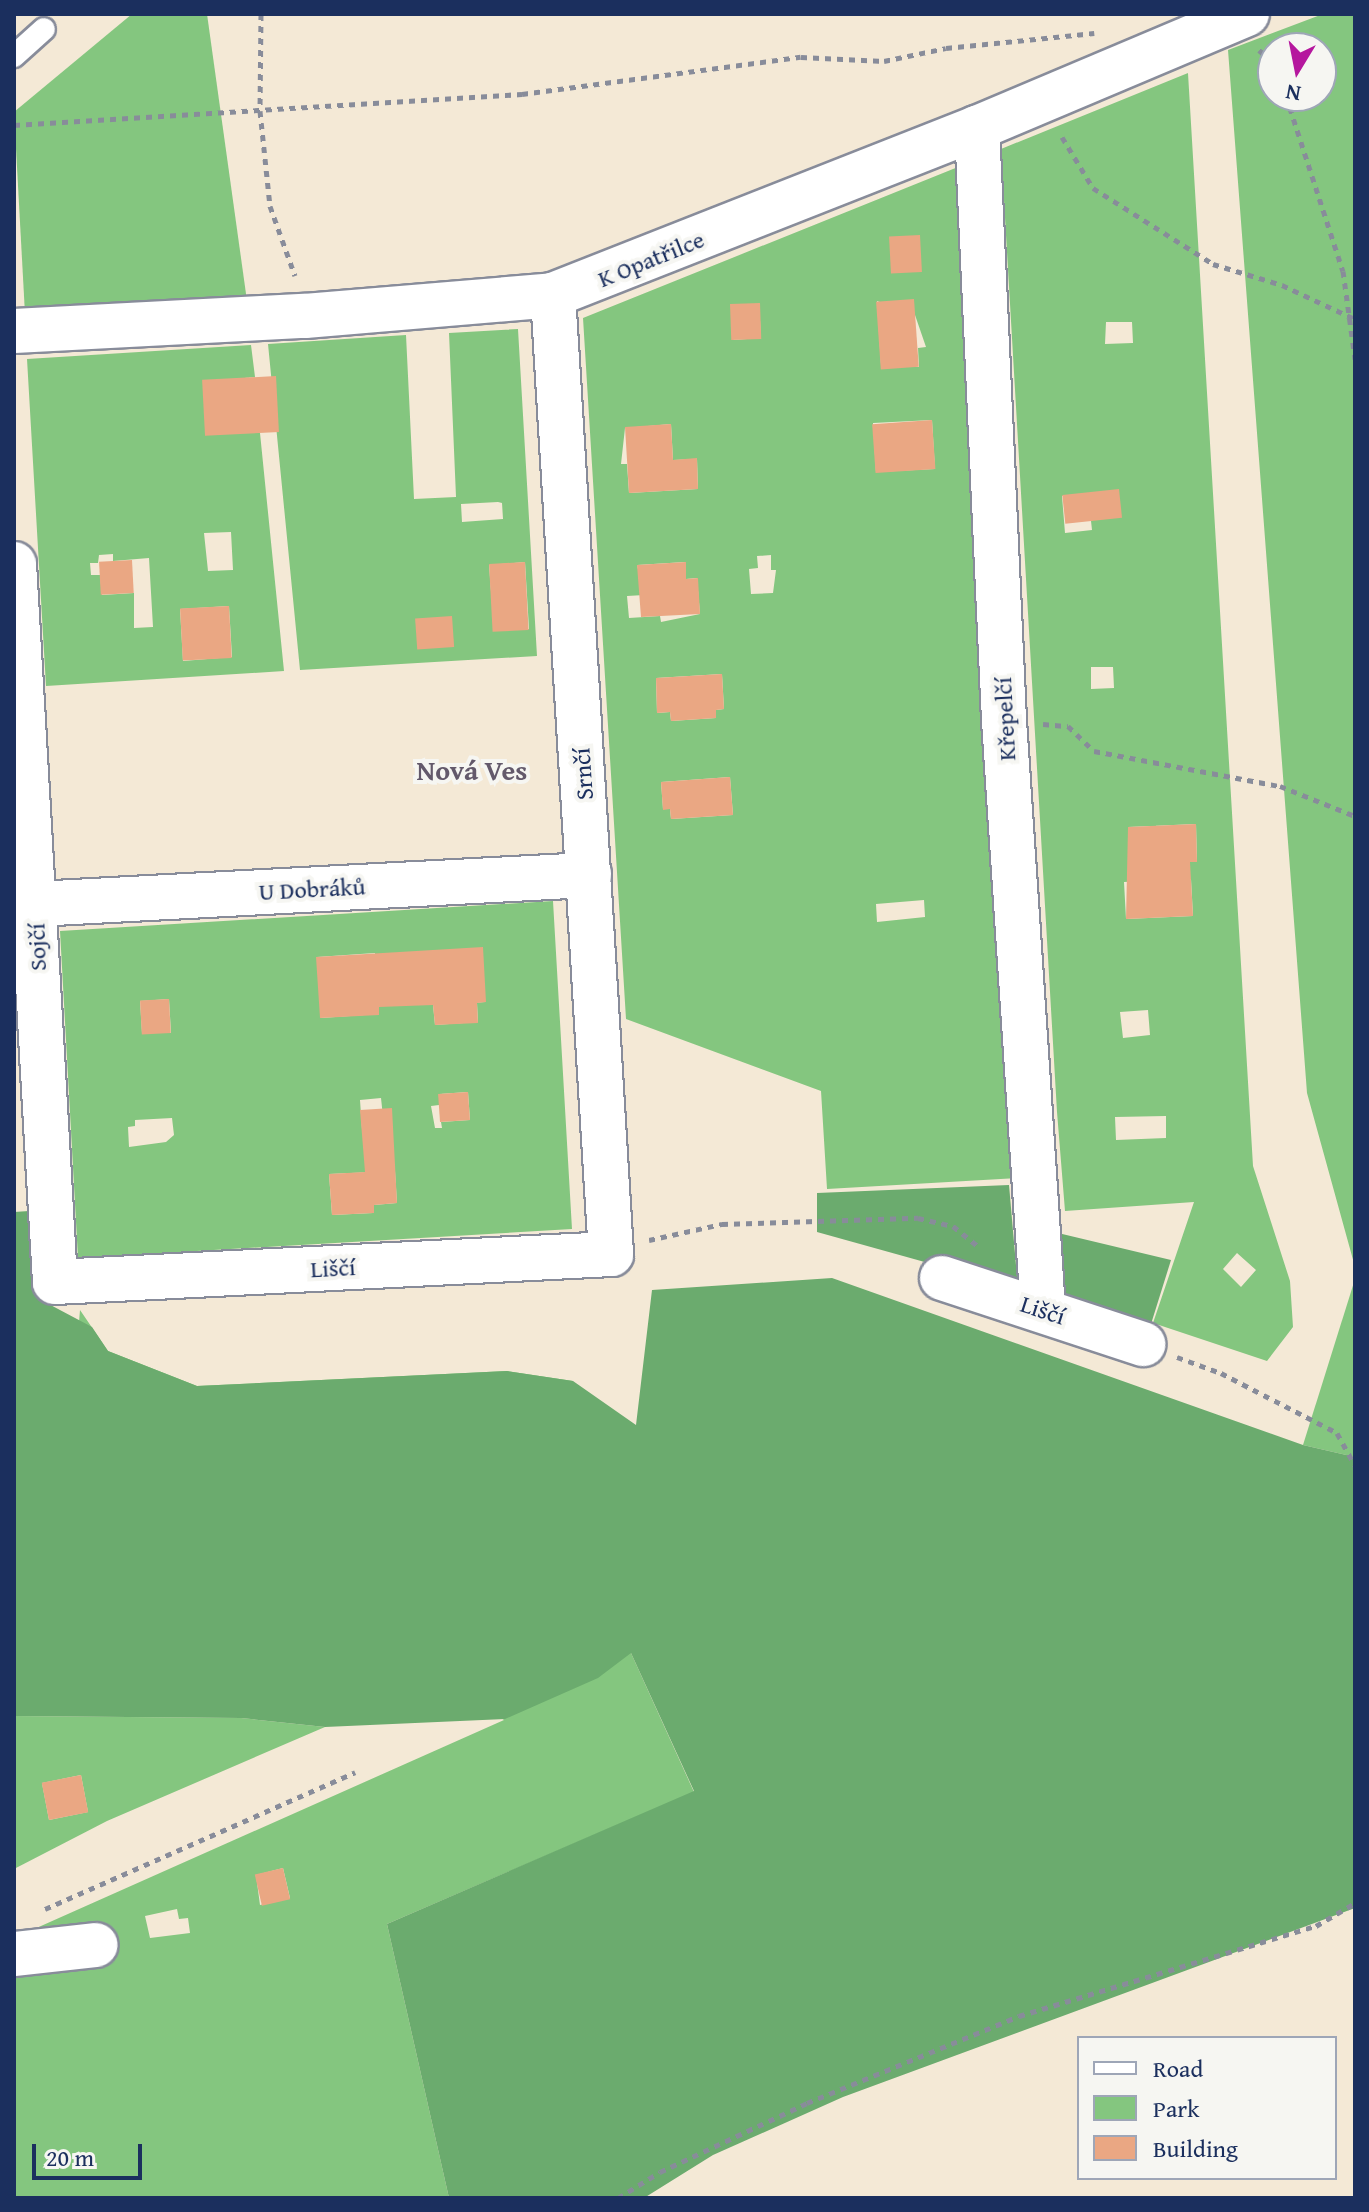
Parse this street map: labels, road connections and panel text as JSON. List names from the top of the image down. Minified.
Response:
{"streets":{"street":["K Opatřilce","Křepelčí","Srnčí","U Dobráků","Sojčí","Liščí"]},"crossings":[["K Opatřilce","Křepelčí"],["K Opatřilce","Srnčí"],["Křepelčí","Liščí"],["Srnčí","U Dobráků"],["Srnčí","Liščí"],["U Dobráků","Sojčí"],["Sojčí","Liščí"]],"districts":["Nová Ves"],"legend":["Road","Park","Building"],"scale_bar":"20 m","north":"bottom"}
